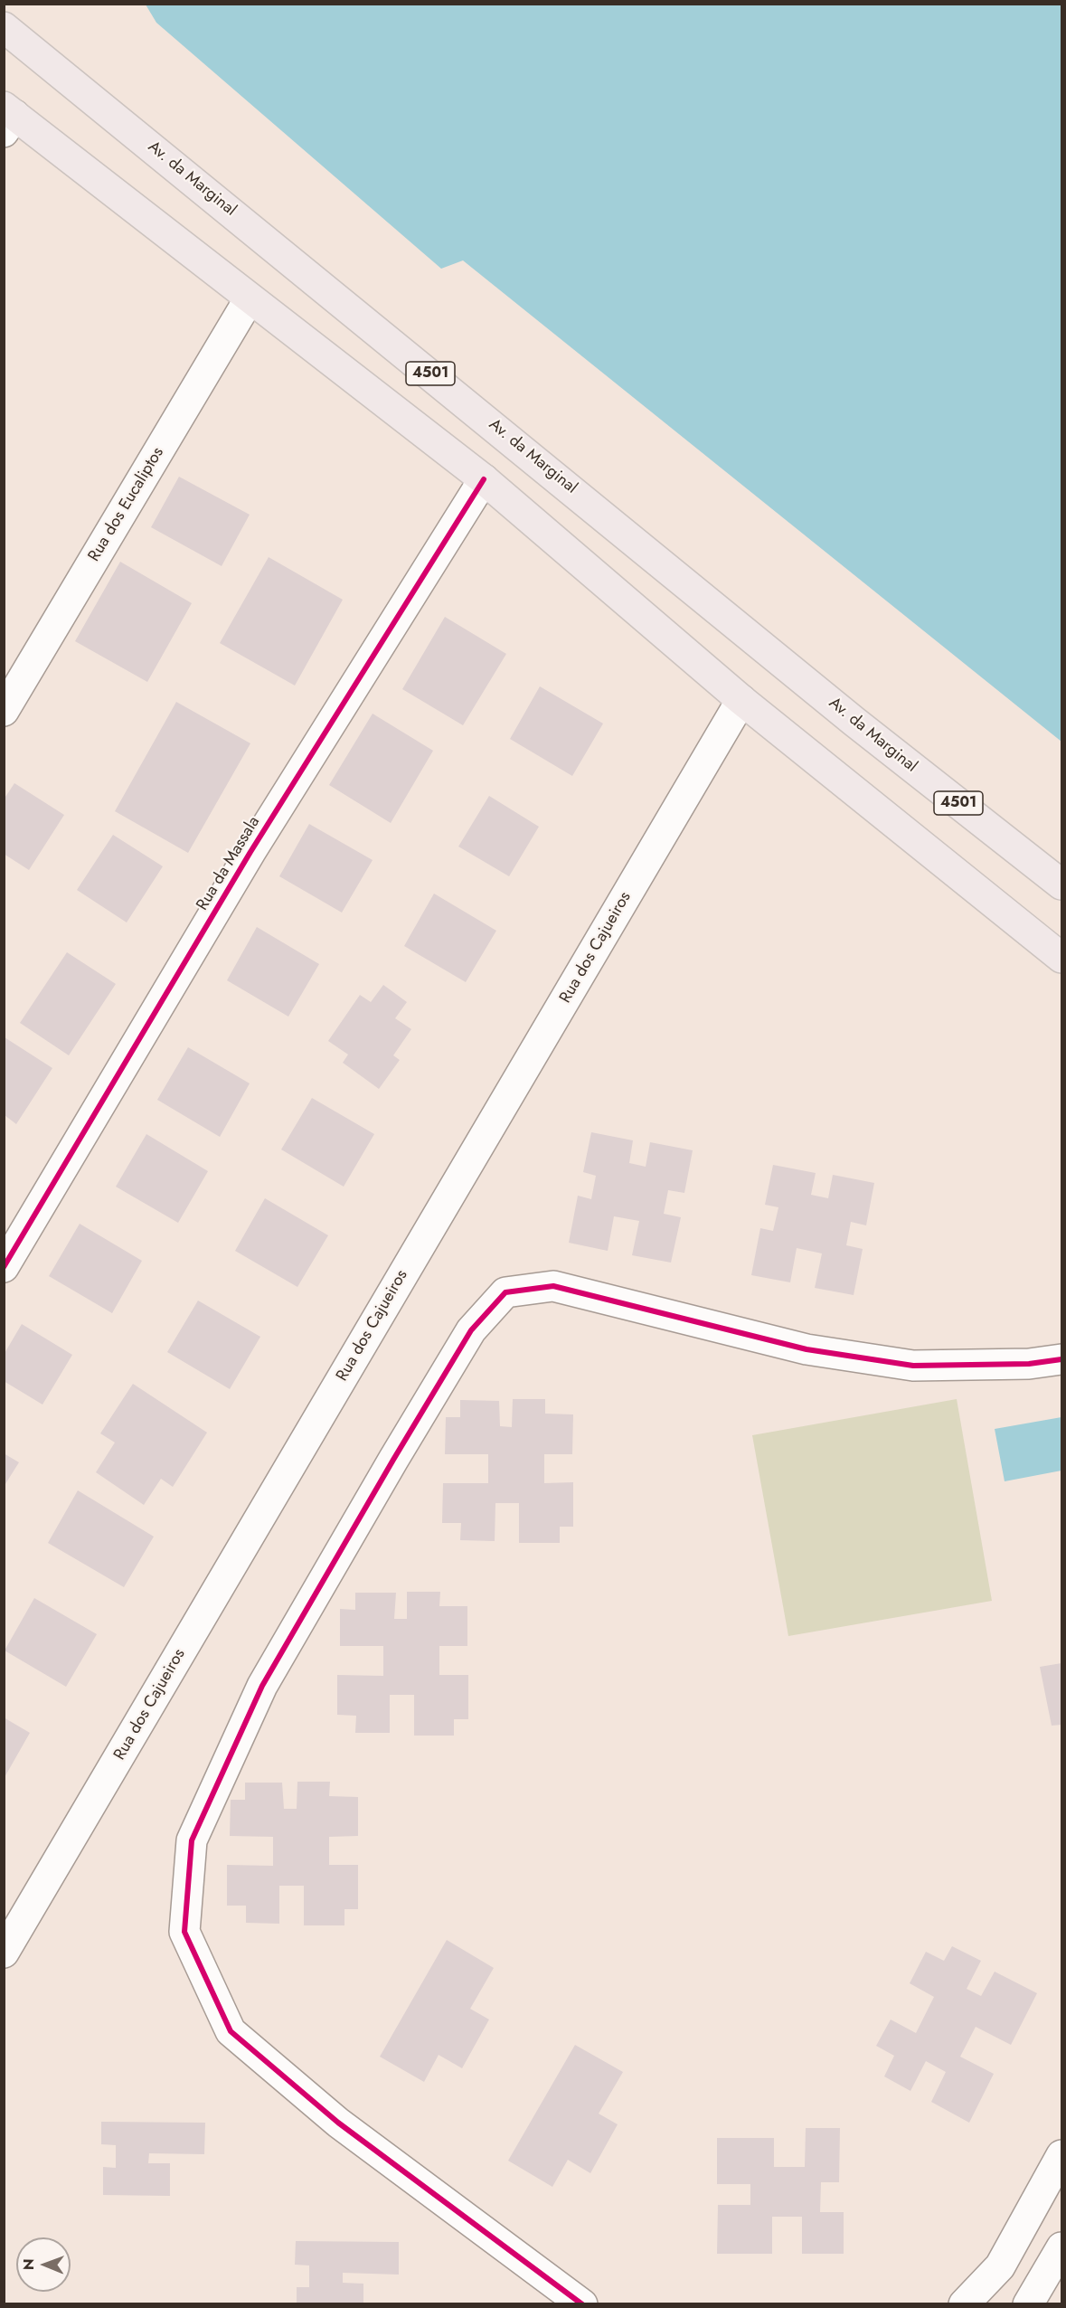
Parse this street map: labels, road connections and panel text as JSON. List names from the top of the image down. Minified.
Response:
{"streets":{"main road":["Av. da Marginal","4501"],"street":["Rua dos Eucaliptos","Rua da Massala","Rua dos Cajueiros"]},"north":"left"}
